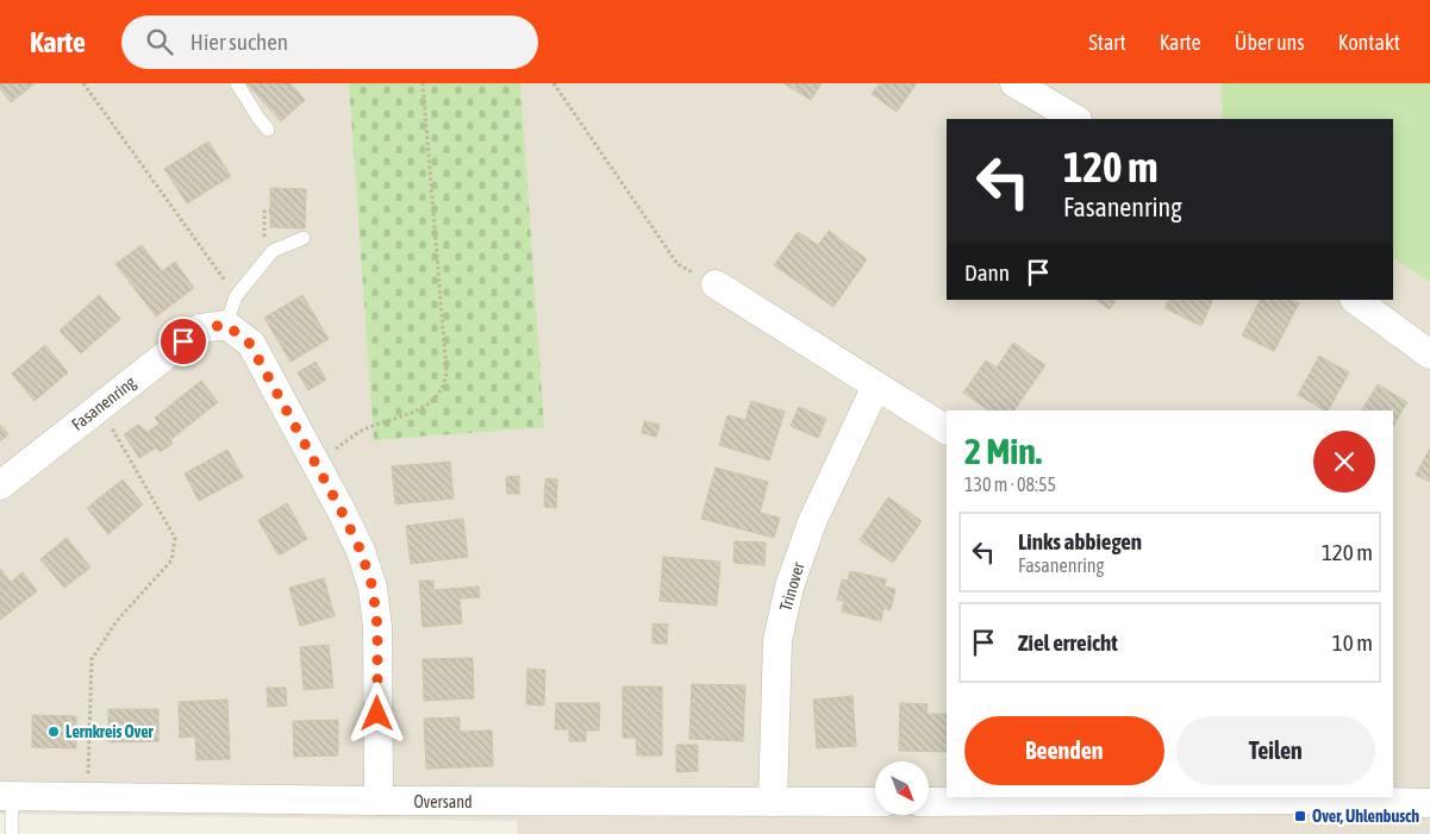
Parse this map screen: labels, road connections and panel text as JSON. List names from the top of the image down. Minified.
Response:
{"streets":{"street":["Fasanenring","Trinover","Oversand"]},"crossings":[["Trinover","Oversand"]],"places":{"other":["Lernkreis Over"],"transit":["Over, Uhlenbusch"]},"north":"bottom right","page":{"header":"Karte","search":"Hier suchen","nav":["Start","Karte","Über uns","Kontakt"],"turn":["120 m","Fasanenring"],"then":"Dann","heading":["2 Min.","130 m · 08:55"],"list":[{"name":"Links abbiegen","note":"Fasanenring","value":"120 m"},{"name":"Ziel erreicht","value":"10 m"}],"buttons":["Beenden","Teilen"]}}
